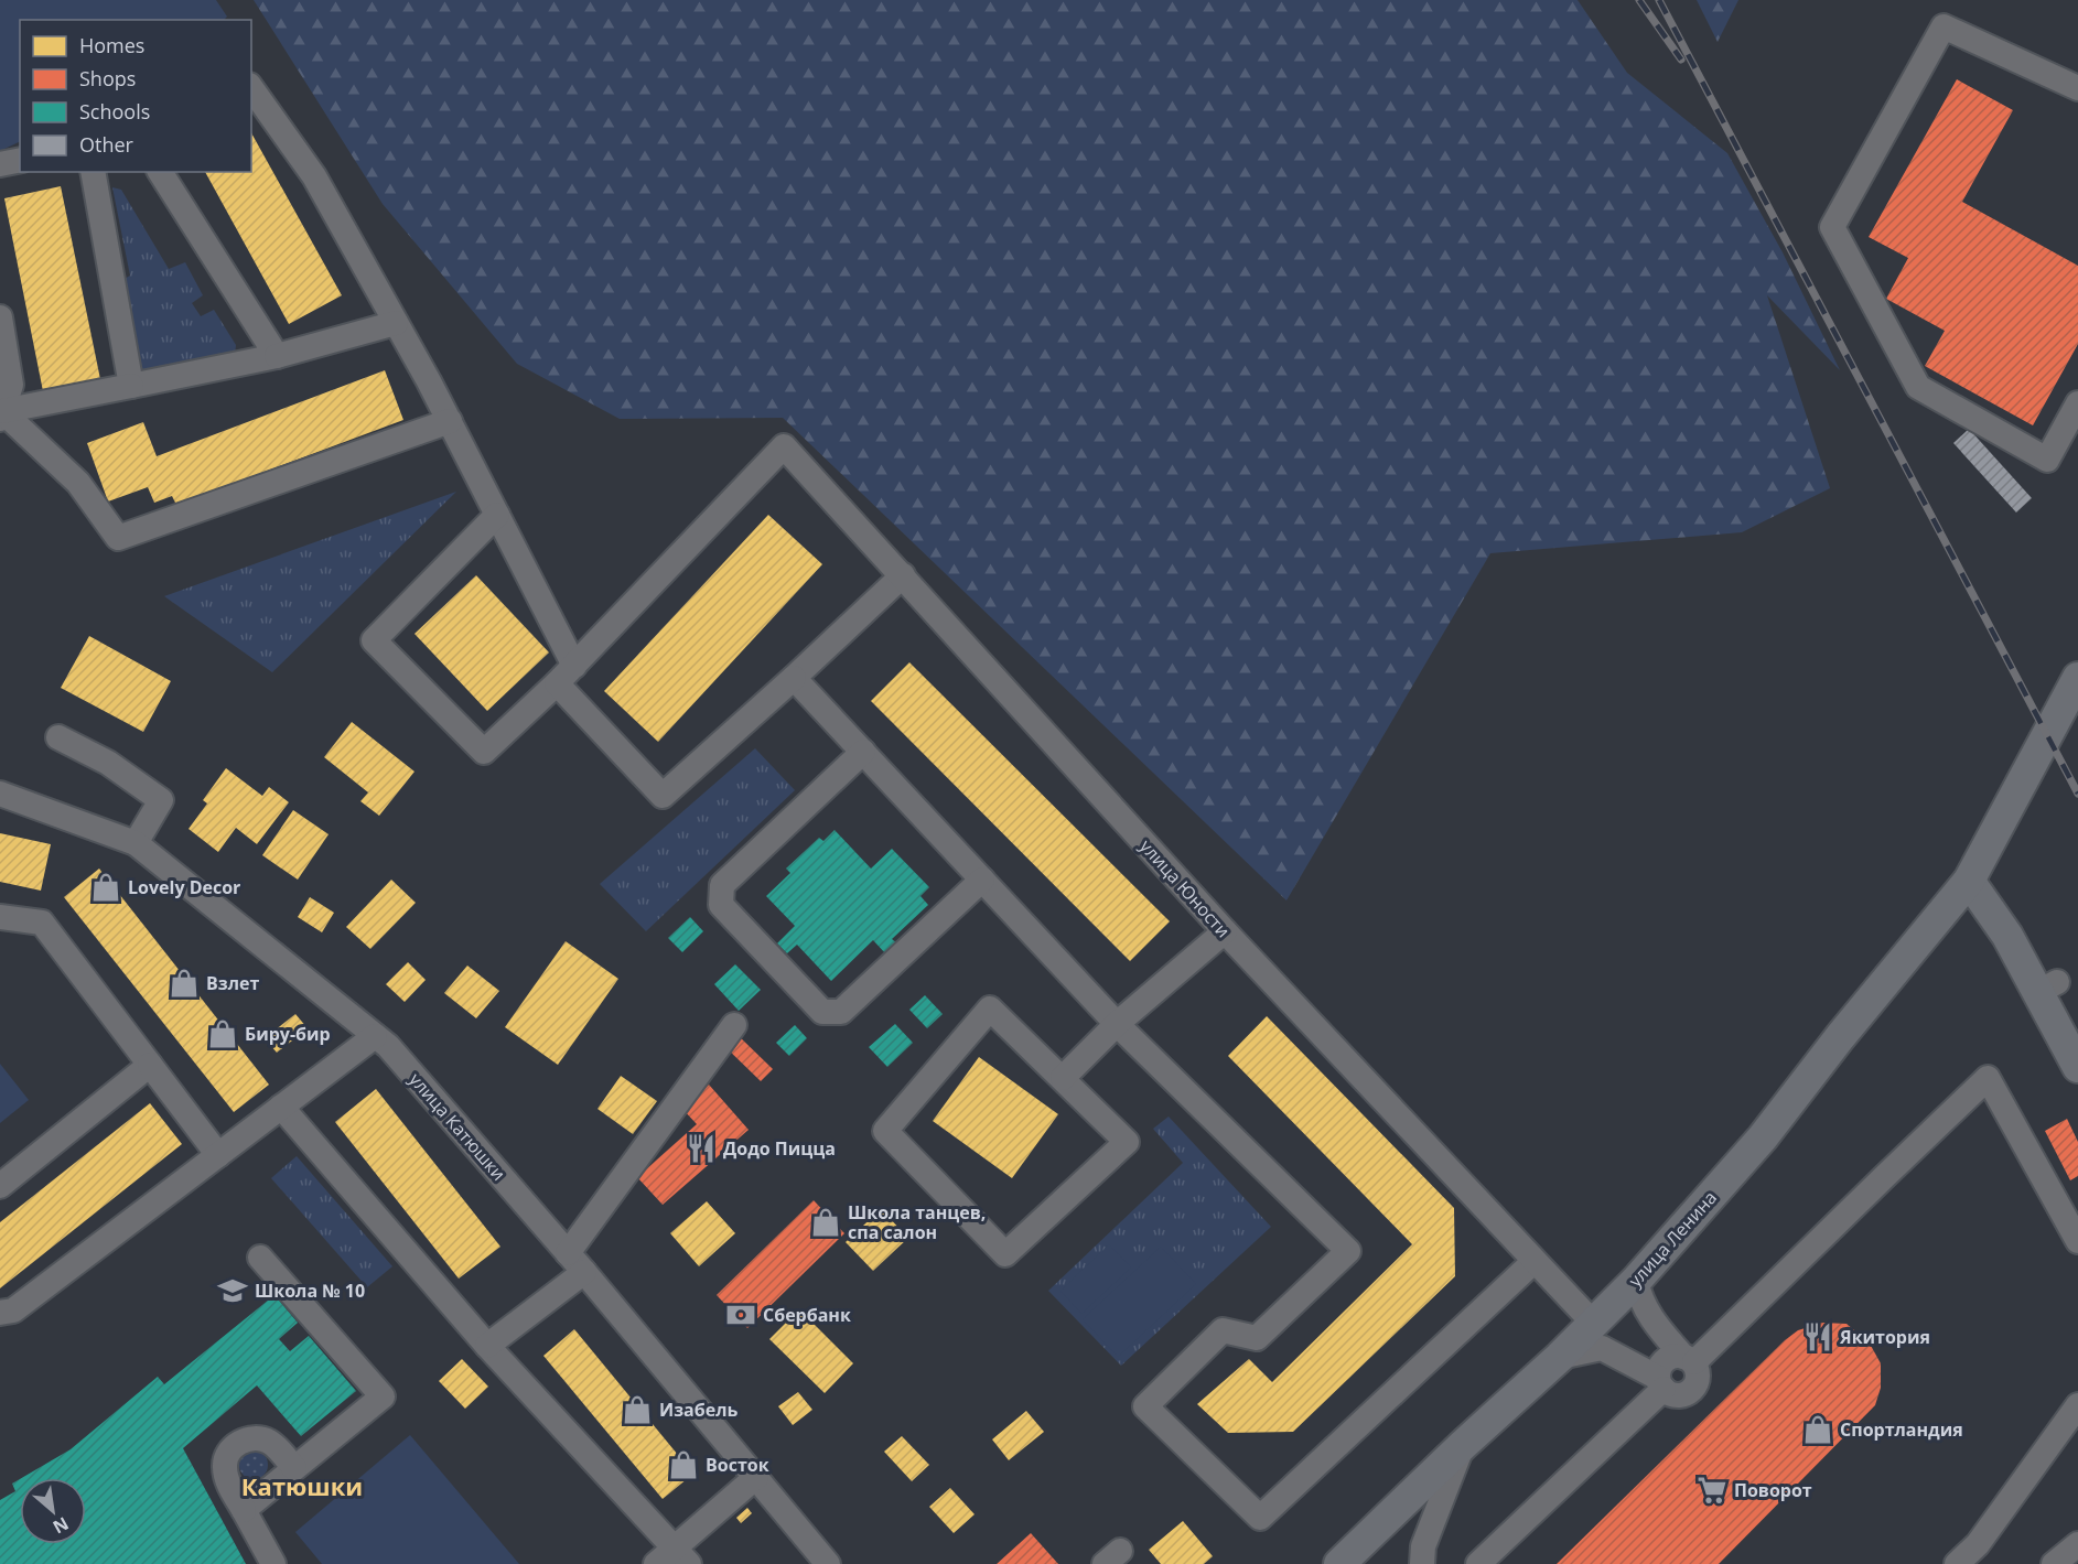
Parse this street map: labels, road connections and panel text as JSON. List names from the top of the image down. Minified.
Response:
{"streets":{"main road":["улица Ленина"],"street":["улица Юности","улица Катюшки"]},"crossings":[["улица Юности","улица Ленина"]],"districts":["Катюшки"],"places":{"shop":["Lovely Decor","Взлет","Биру-бир","Школа танцев, спа салон","Изабель","Спортландия","Восток"],"restaurant":["Додо Пицца","Якитория"],"school or university":["Школа № 10"],"bank":["Сбербанк"],"supermarket":["Поворот"]},"legend":["Homes","Shops","Schools","Other"],"north":"bottom right"}
